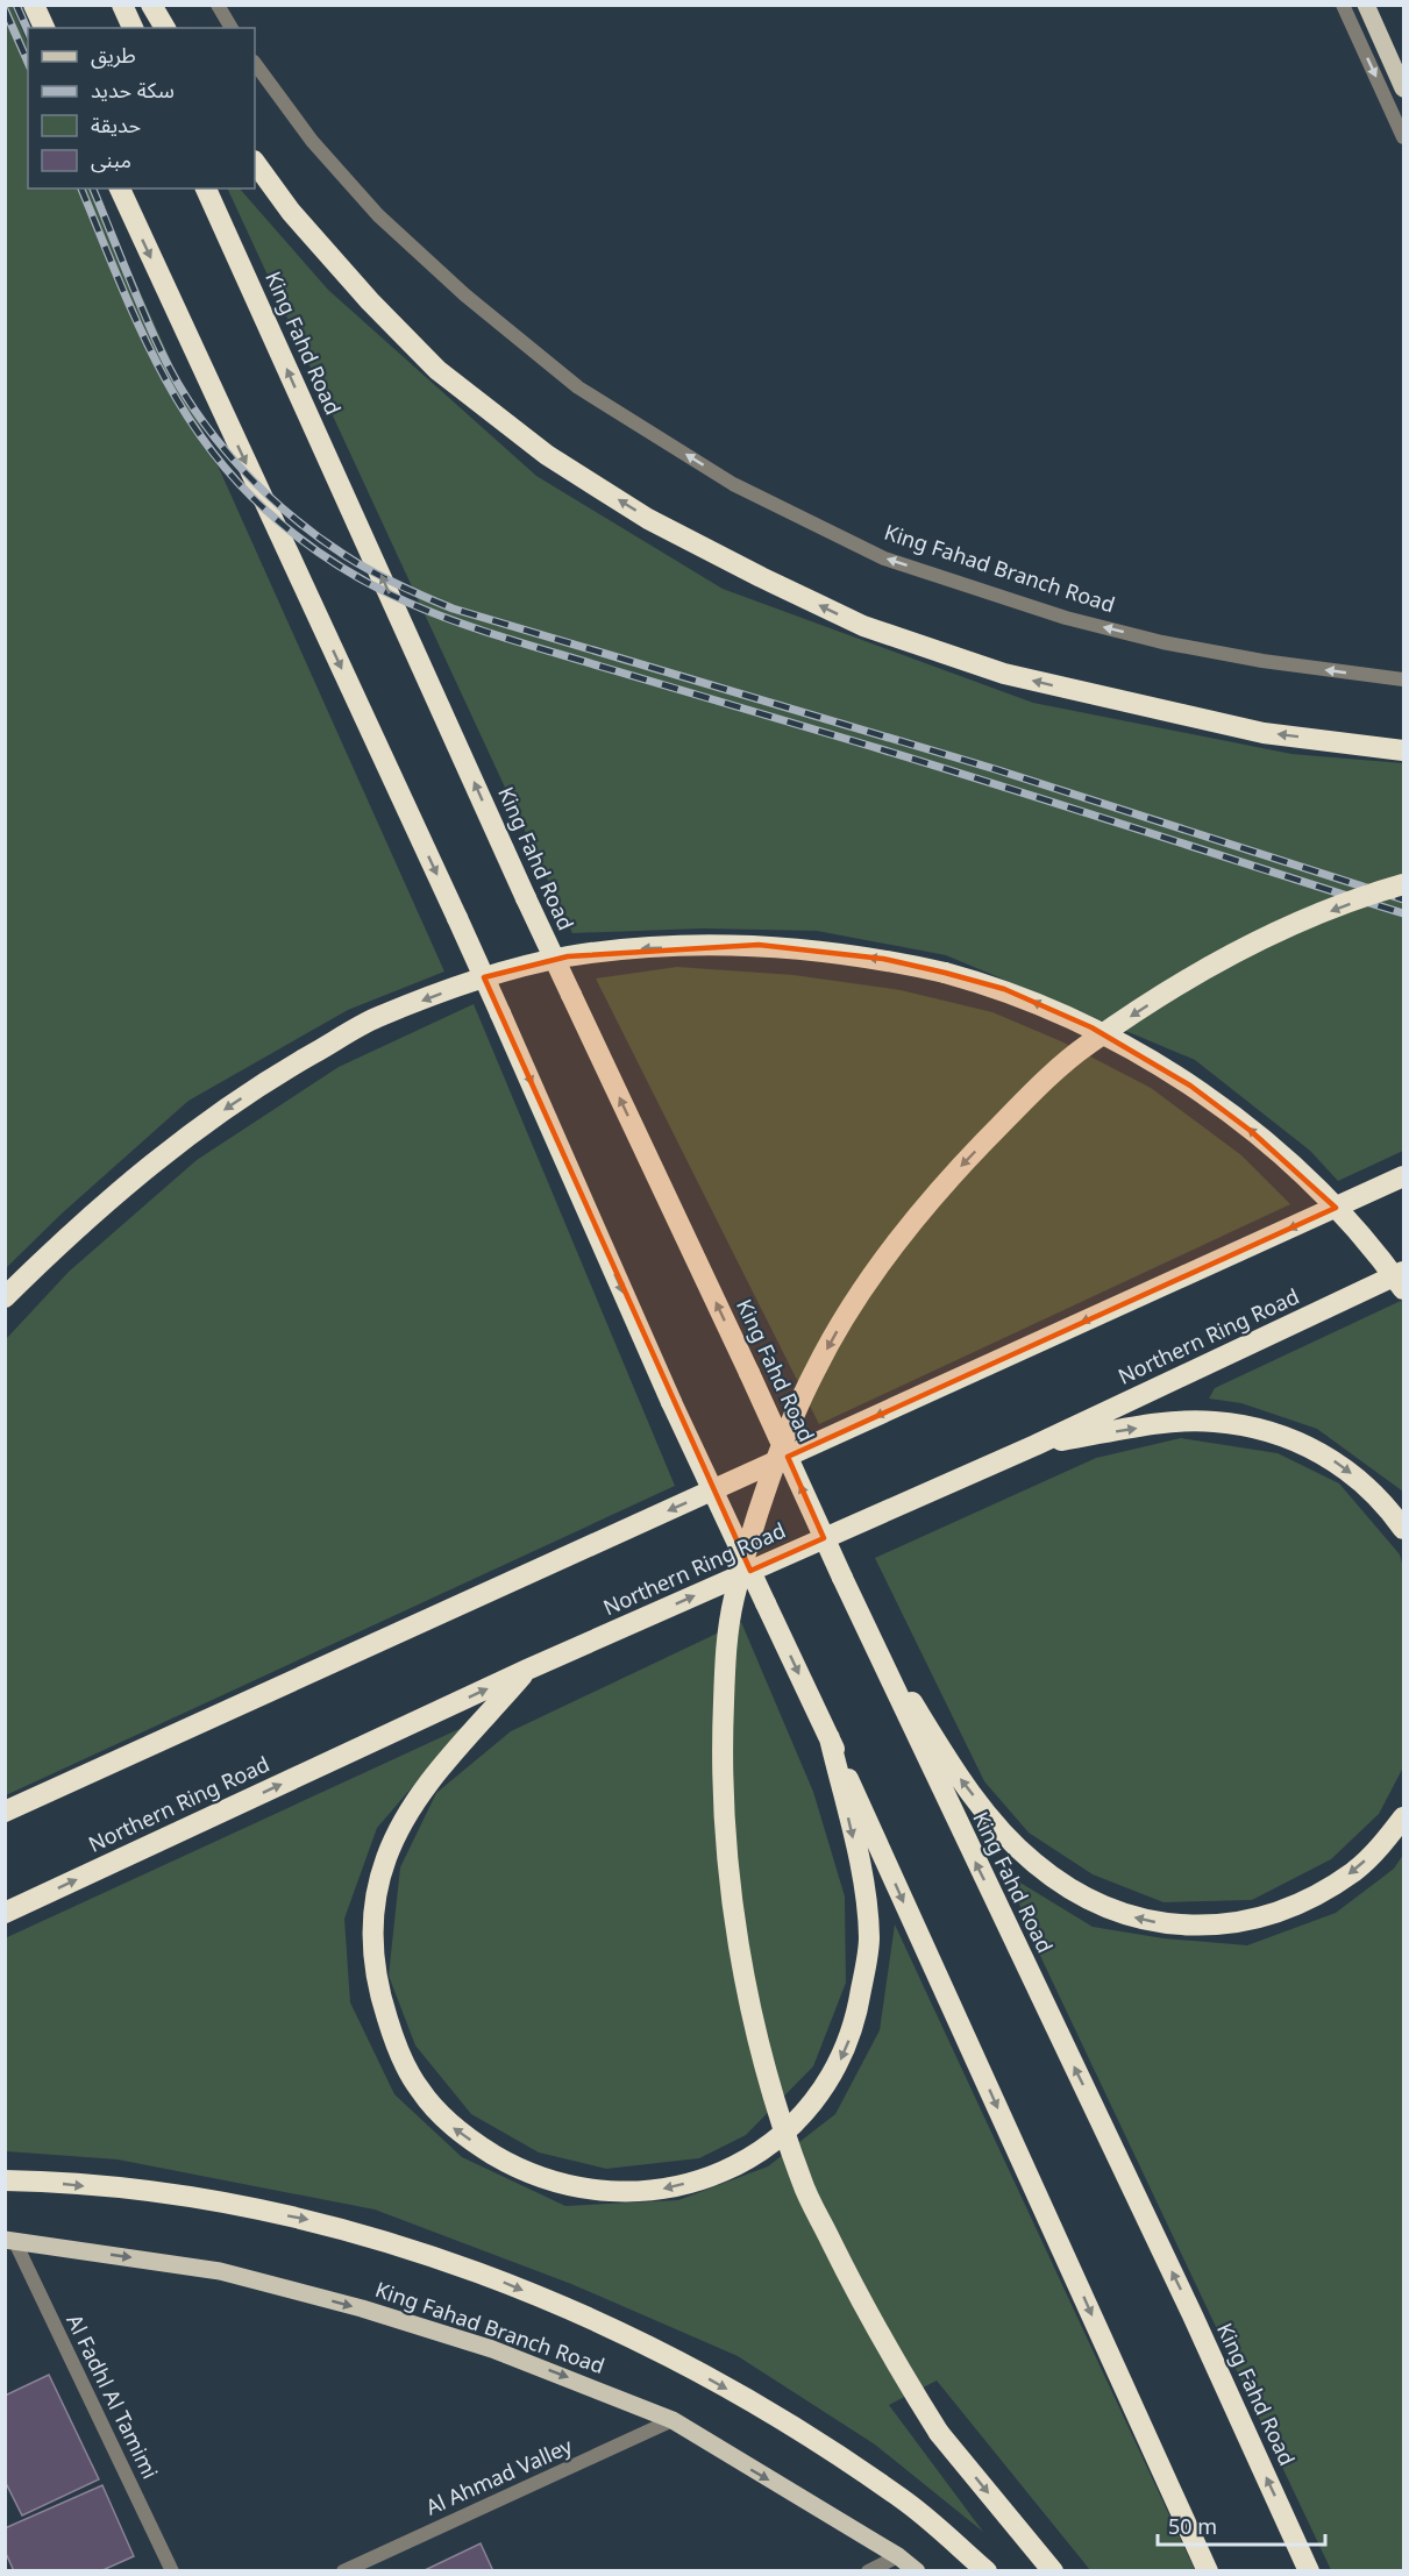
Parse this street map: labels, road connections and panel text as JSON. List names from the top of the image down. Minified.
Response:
{"streets":{"highway":["King Fahd Road","Northern Ring Road"],"main road":["King Fahad Branch Road"],"street":["Al Fadhl Al Tamimi","Al Ahmad Valley"]},"crossings":[["King Fahad Branch Road","Al Fadhl Al Tamimi"],["King Fahad Branch Road","Al Ahmad Valley"]],"legend":["طريق","سكة حديد","حديقة","مبنى"],"scale_bar":"50 m"}
